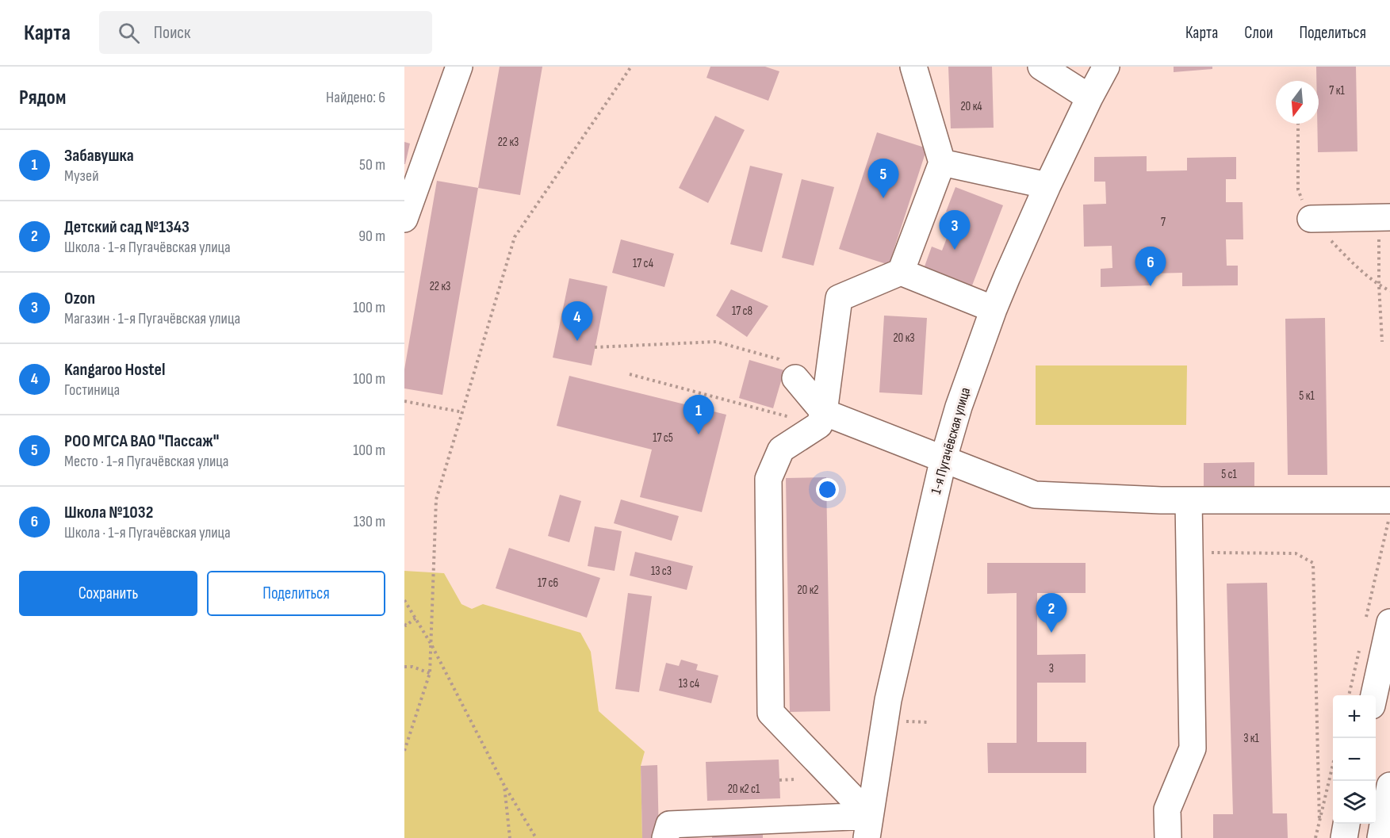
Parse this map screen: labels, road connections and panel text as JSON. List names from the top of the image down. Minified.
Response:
{"streets":{"street":["1-я Пугачёвская улица"]},"house_numbers":["7 к1","20 к4","22 к3","7","17 с4","22 к3","17 с8","20 к3","5 к1","17 с5","5 с1","13 с3","17 с6","20 к2","3","13 с4","3 к1","20 к2 с1"],"north":"bottom","page":{"header":"Карта","search":"Поиск","nav":["Карта","Слои","Поделиться"],"heading":["Рядом","Найдено: 6"],"list":[{"mark":"1","name":"Забавушка","note":"Музей","value":"50 m"},{"mark":"2","name":"Детский сад №1343","note":"Школа · 1-я Пугачёвская улица","value":"90 m"},{"mark":"3","name":"Ozon","note":"Магазин · 1-я Пугачёвская улица","value":"100 m"},{"mark":"4","name":"Kangaroo Hostel","note":"Гостиница","value":"100 m"},{"mark":"5","name":"РОО МГСА ВАО \"Пассаж\"","note":"Место · 1-я Пугачёвская улица","value":"100 m"},{"mark":"6","name":"Школа №1032","note":"Школа · 1-я Пугачёвская улица","value":"130 m"}],"pins":["5","3","6","4","1","2"],"buttons":["Сохранить","Поделиться"],"map_buttons":["+","−"]}}
